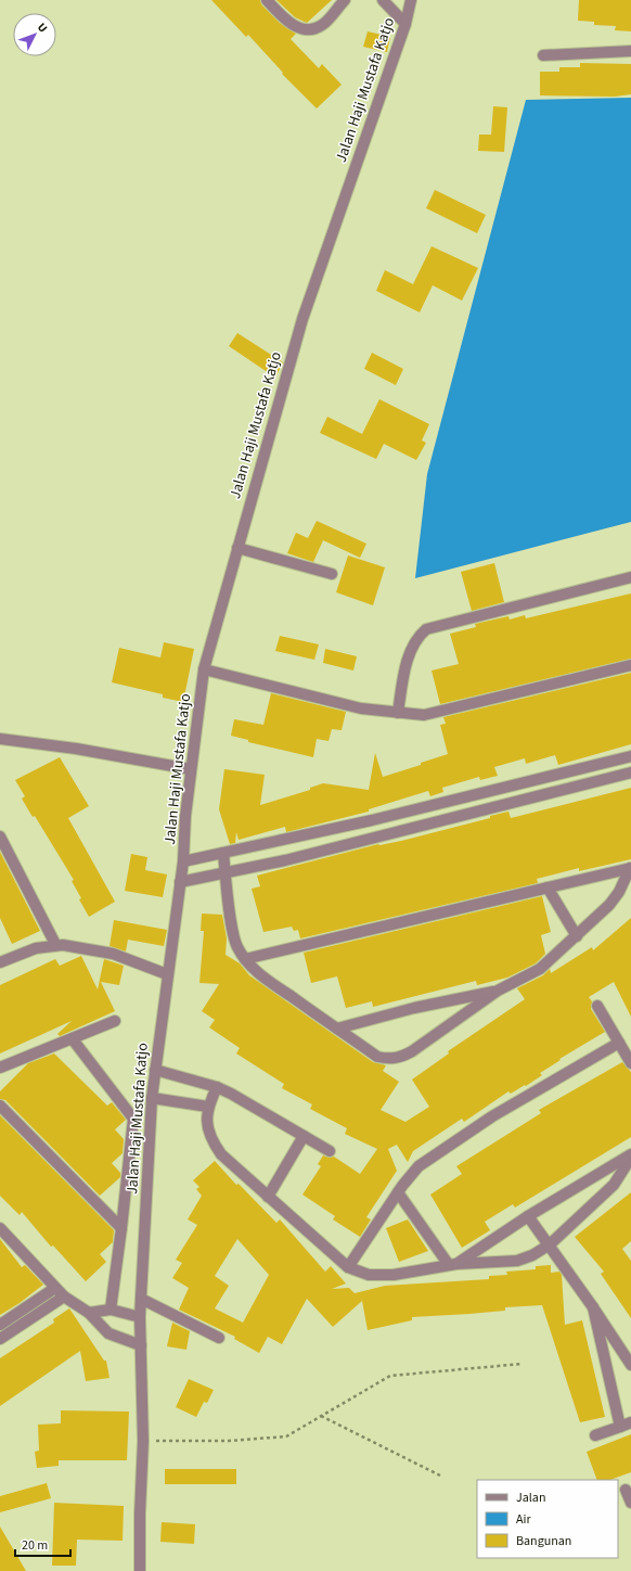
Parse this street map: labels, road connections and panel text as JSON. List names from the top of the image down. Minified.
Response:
{"streets":{"street":["Jalan Haji Mustafa Katjo"]},"legend":["Jalan","Air","Bangunan"],"scale_bar":"20 m","north":"top right"}
